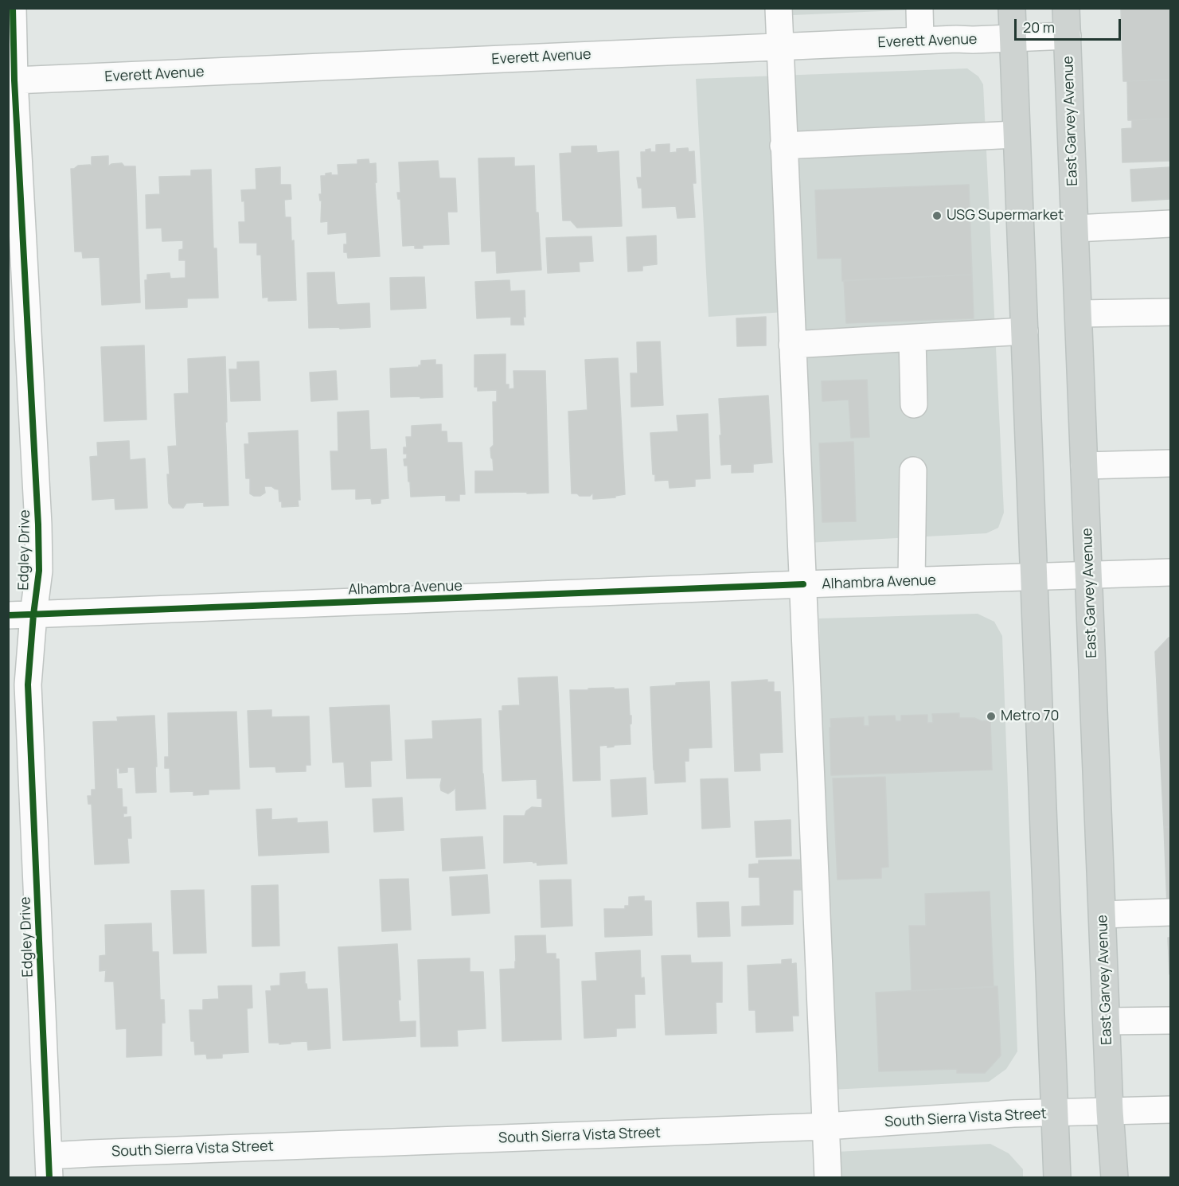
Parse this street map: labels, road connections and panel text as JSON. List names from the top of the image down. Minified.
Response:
{"streets":{"main road":["East Garvey Avenue"],"street":["Everett Avenue","Edgley Drive","Alhambra Avenue","South Sierra Vista Street"]},"crossings":[["Everett Avenue","East Garvey Avenue"],["Everett Avenue","Edgley Drive"],["East Garvey Avenue","Alhambra Avenue"],["East Garvey Avenue","South Sierra Vista Street"],["Edgley Drive","Alhambra Avenue"],["Edgley Drive","South Sierra Vista Street"]],"places":["USG Supermarket","Metro 70"],"scale_bar":"20 m"}
